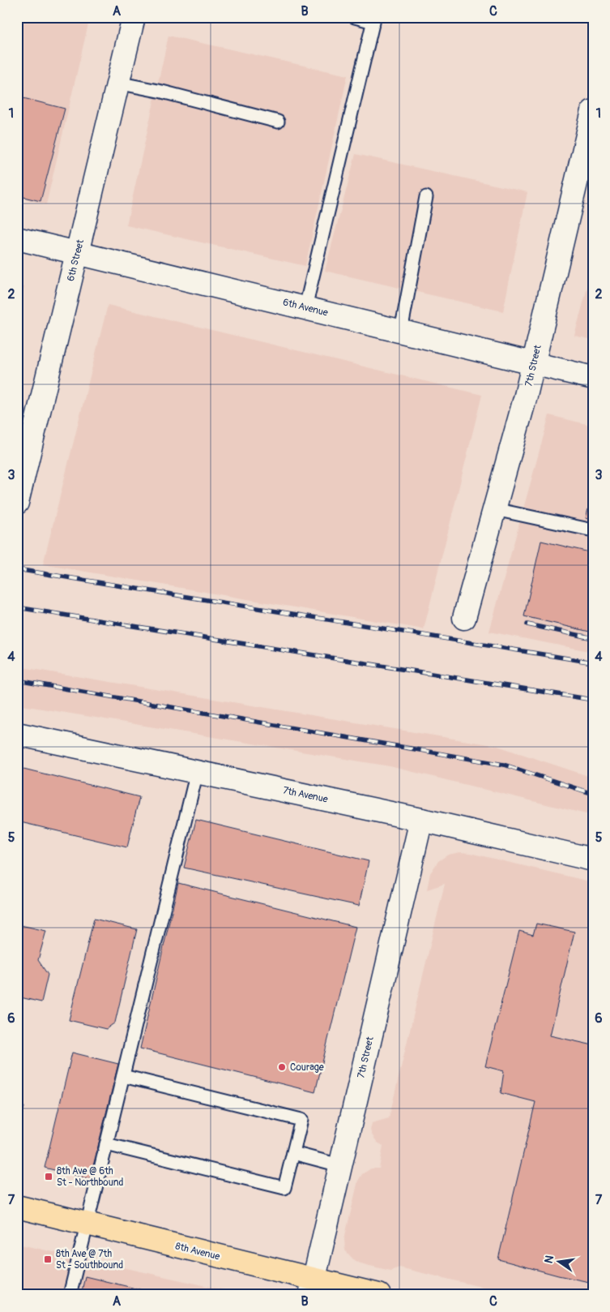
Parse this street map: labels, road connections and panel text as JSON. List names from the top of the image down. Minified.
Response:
{"streets":{"main road":["8th Avenue"],"street":["6th Street","6th Avenue","7th Street","7th Avenue"]},"crossings":[["6th Street","6th Avenue"],["6th Avenue","7th Street"],["7th Street","7th Avenue"],["7th Street","8th Avenue"]],"places":{"other":["Courage"],"transit":["8th Ave @ 6th St - Northbound","8th Ave @ 7th St - Southbound"]},"north":"left","grid":{"columns":["A","B","C"],"rows":["1","2","3","4","5","6","7"]}}
